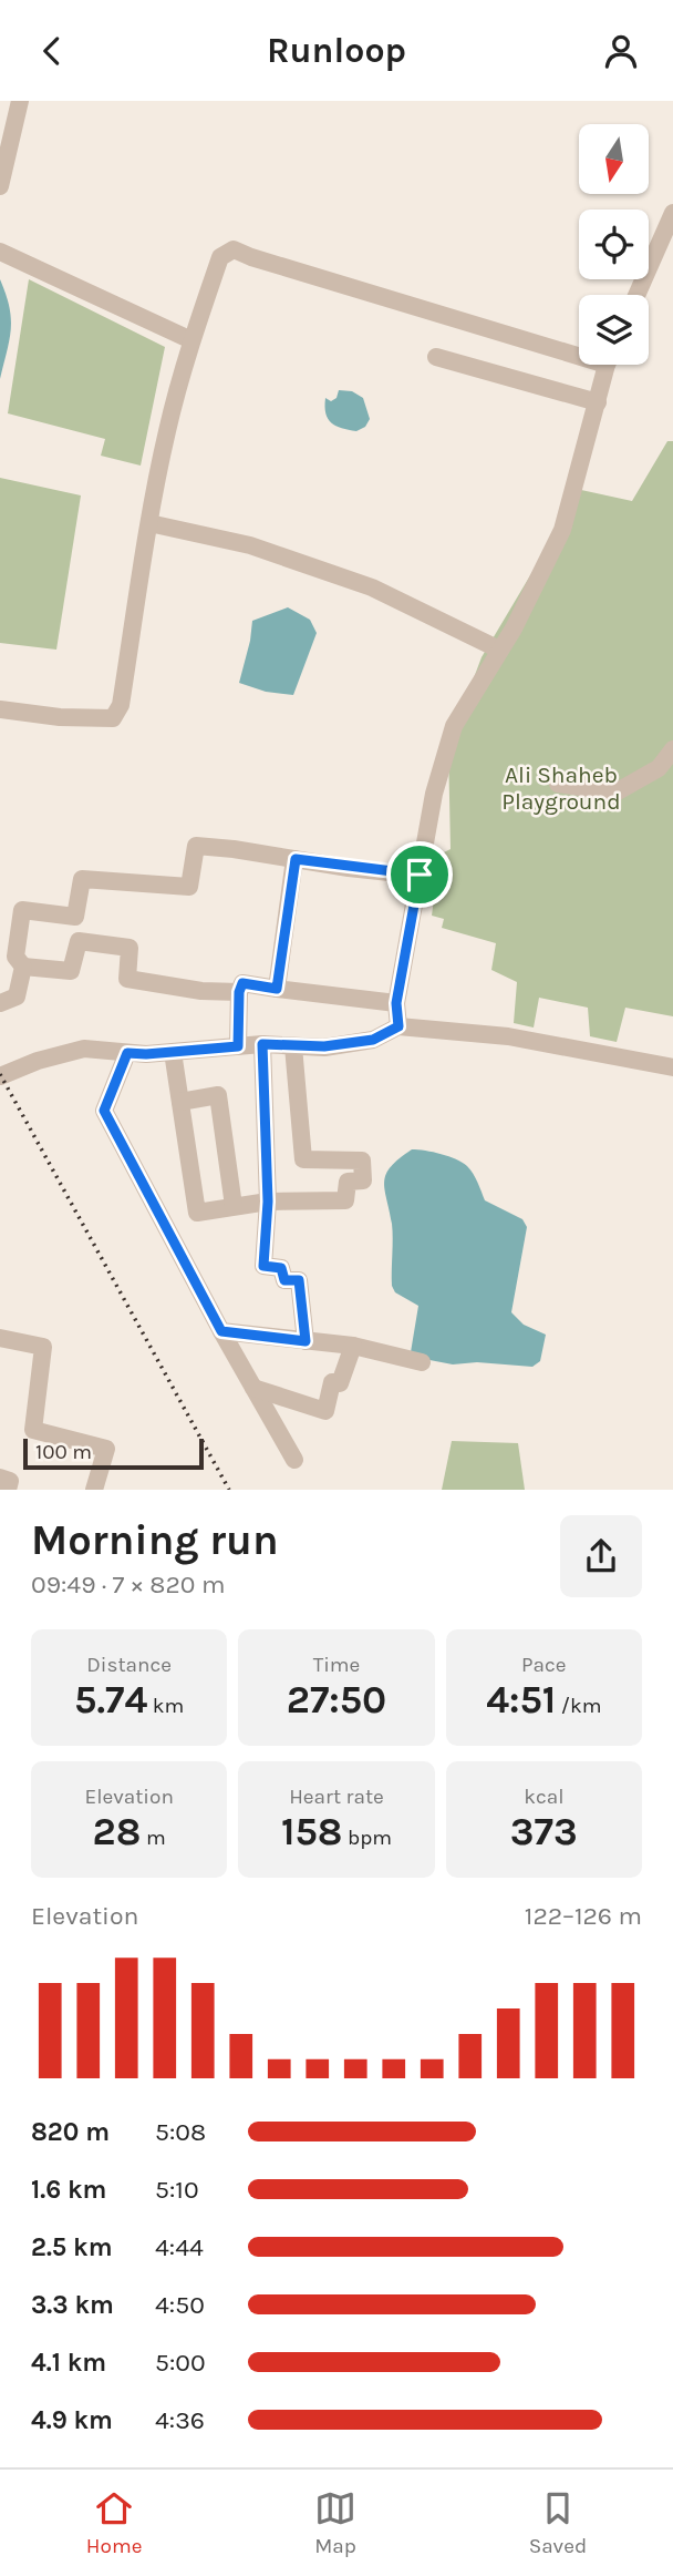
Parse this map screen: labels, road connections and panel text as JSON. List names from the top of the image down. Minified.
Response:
{"parks":["Ali Shaheb Playground"],"scale_bar":"100 m","north":"bottom","page":{"header":"Runloop","scale":"100 m","heading":["Morning run","09:49 · 7 × 820 m"],"stats":[["Distance","5.74 km"],["Time","27:50"],["Pace","4:51 /km"],["Elevation","28 m"],["Heart rate","158 bpm"],["kcal","373"]],"chart":["Elevation","122–126 m"],"list":[{"name":"820 m","note":"5:08"},{"name":"1.6 km","note":"5:10"},{"name":"2.5 km","note":"4:44"},{"name":"3.3 km","note":"4:50"},{"name":"4.1 km","note":"5:00"},{"name":"4.9 km","note":"4:36"}],"tabs":["Home","Map","Saved"]}}
